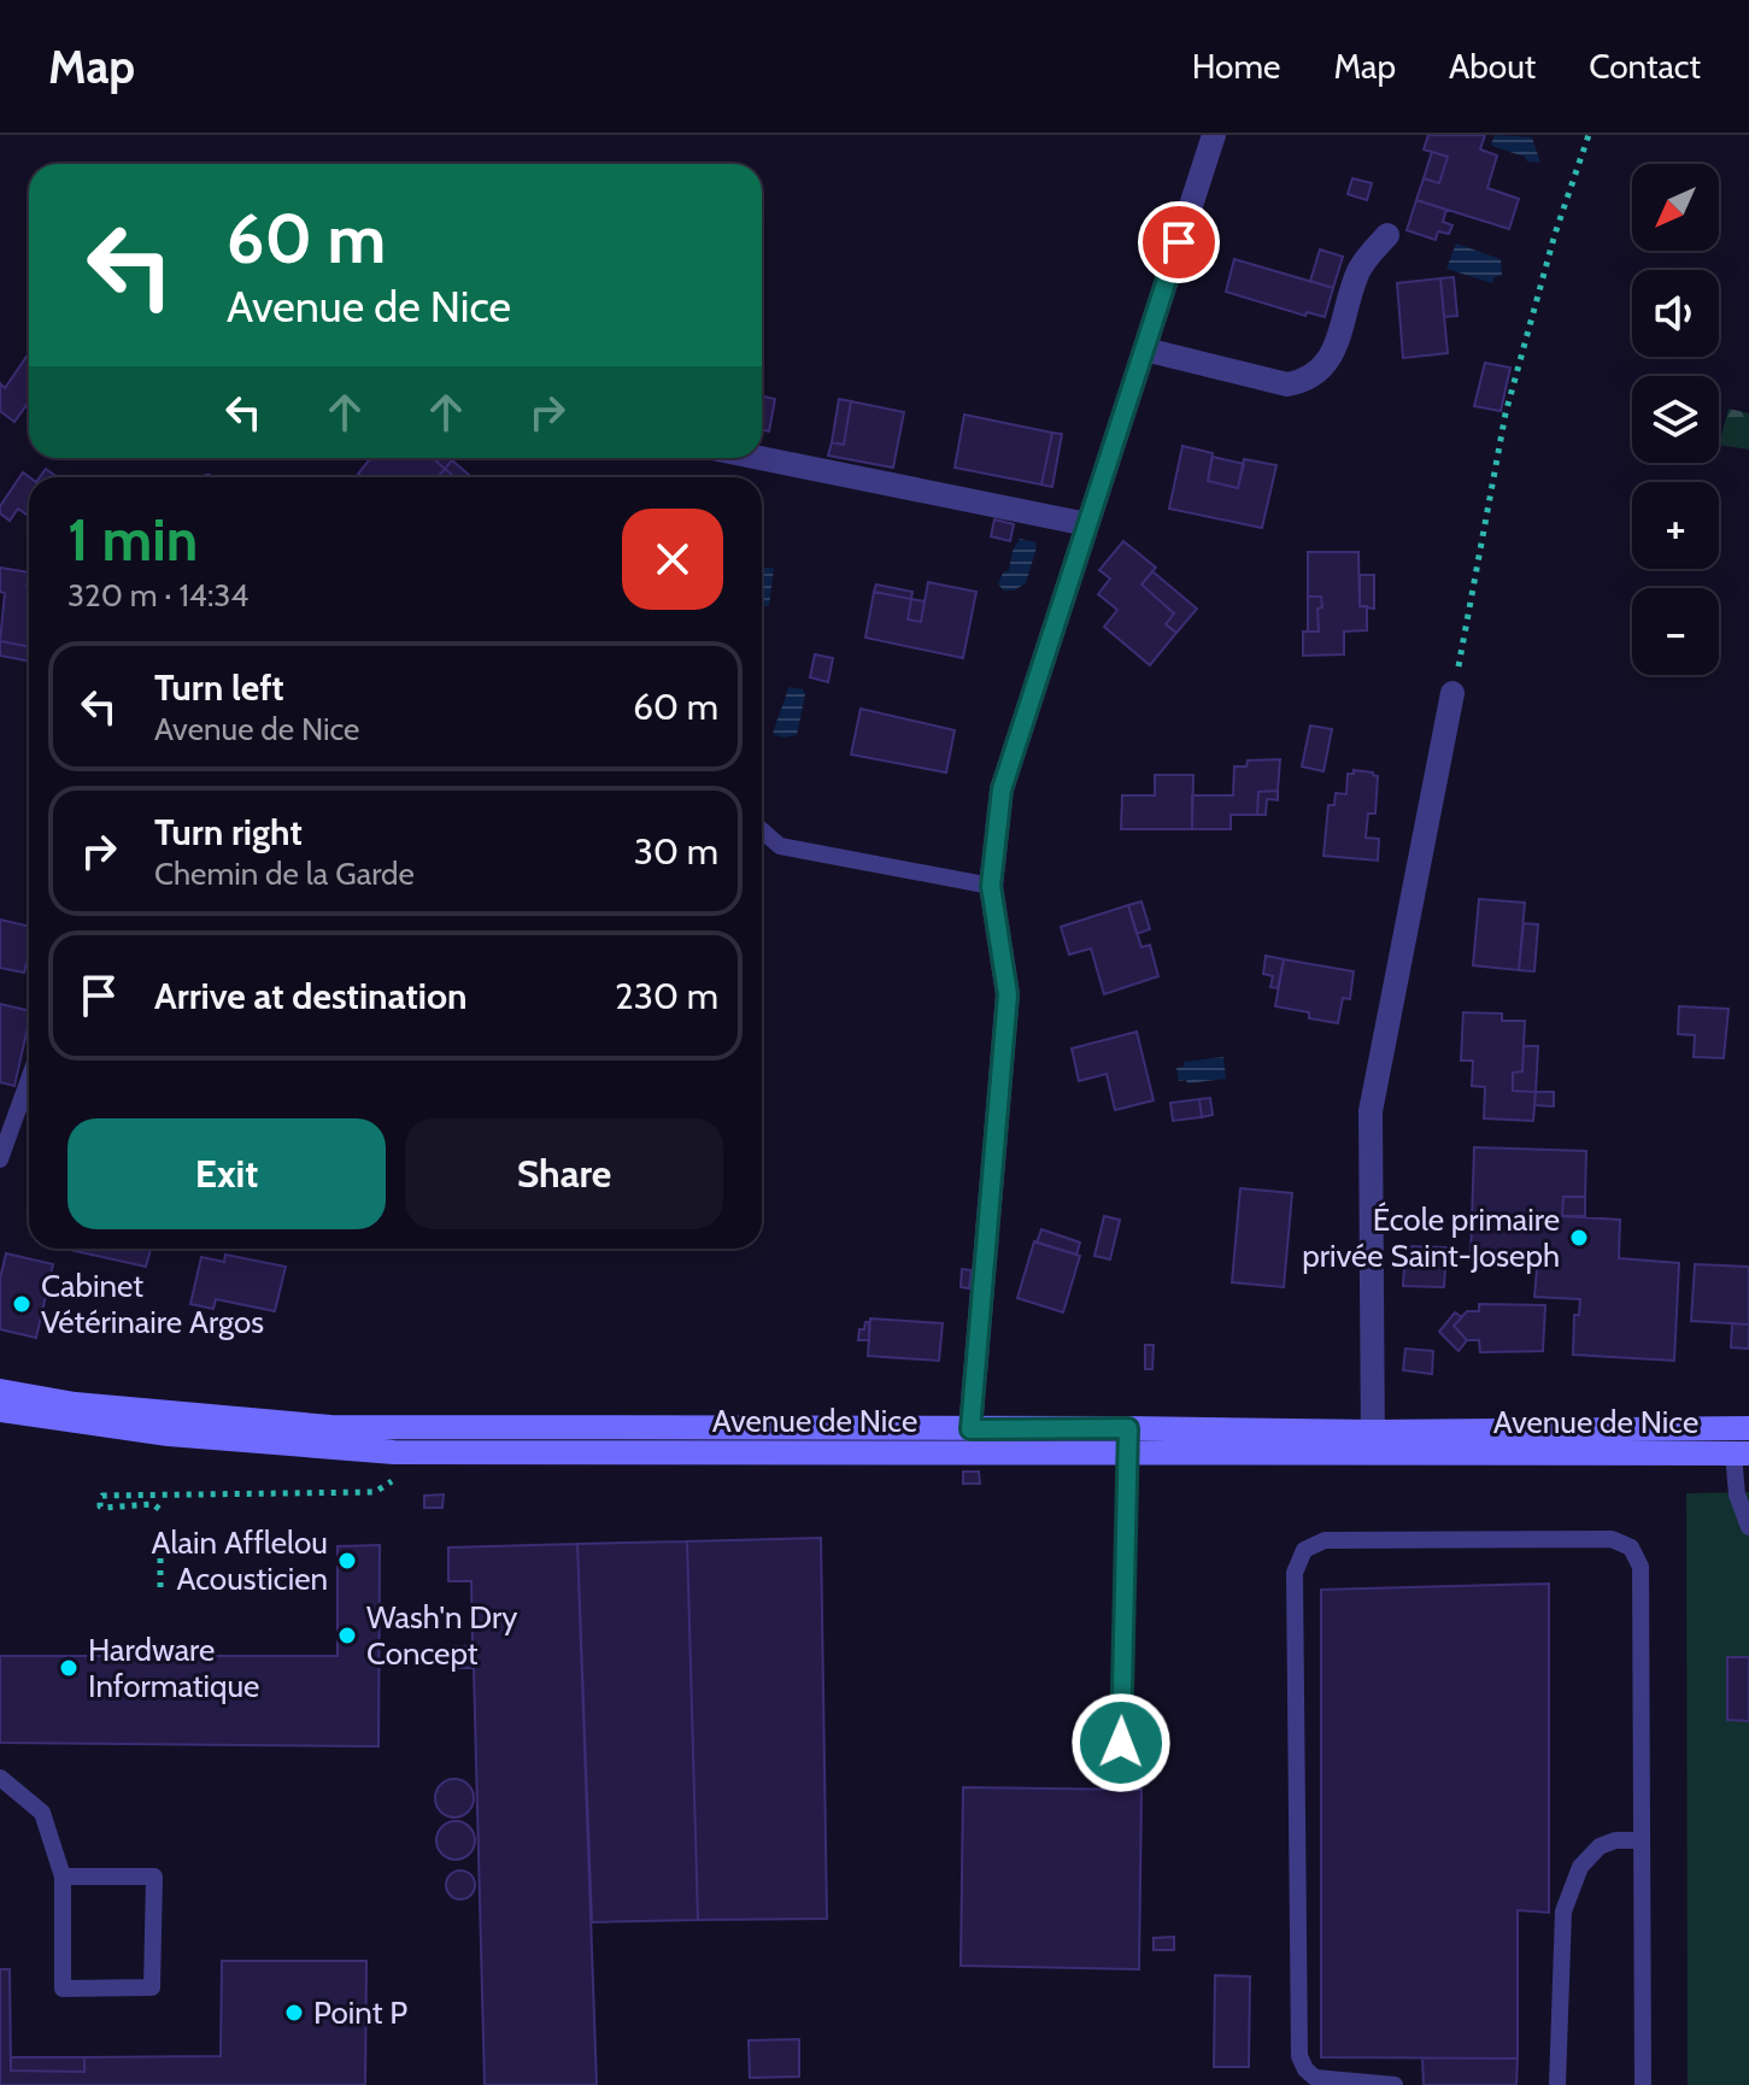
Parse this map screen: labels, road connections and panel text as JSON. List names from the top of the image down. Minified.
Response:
{"streets":{"main road":["Avenue de Nice"]},"places":["École primaire privée Saint-Joseph","Cabinet Vétérinaire Argos","Alain Afflelou Acousticien","Wash'n Dry Concept","Hardware Informatique","Point P"],"north":"bottom left","page":{"header":"Map","nav":["Home","Map","About","Contact"],"map_buttons":["+","−"],"turn":["60 m","Avenue de Nice"],"heading":["1 min","320 m · 14:34"],"list":[{"name":"Turn left","note":"Avenue de Nice","value":"60 m"},{"name":"Turn right","note":"Chemin de la Garde","value":"30 m"},{"name":"Arrive at destination","value":"230 m"}],"buttons":["Exit","Share"]}}
